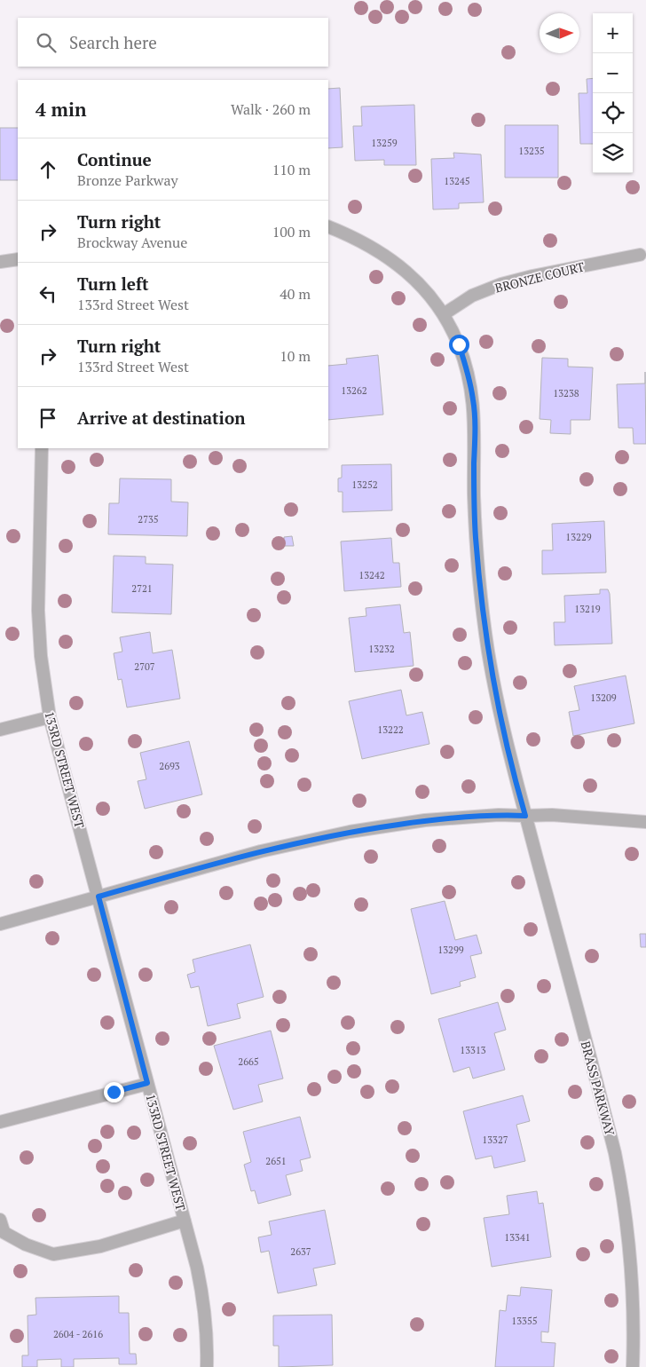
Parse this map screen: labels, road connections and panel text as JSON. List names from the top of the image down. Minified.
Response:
{"streets":{"street":["BRONZE COURT","133RD STREET WEST","BRASS PARKWAY"]},"crossings":[["BRONZE COURT","BRASS PARKWAY"]],"house_numbers":["13259","13235","13245","13262","13238","13252","2735","13229","13242","2721","13219","13232","2707","13209","13222","2693","13299","13313","2665","13327","2651","13341","2637","13355","2604 - 2616"],"north":"right","page":{"map_buttons":["+","−"],"search":"Search here","heading":["4 min","Walk · 260 m"],"list":[["Continue","Bronze Parkway","110 m"],["Turn right","Brockway Avenue","100 m"],["Turn left","133rd Street West","40 m"],["Turn right","133rd Street West","10 m"],"Arrive at destination"]}}
